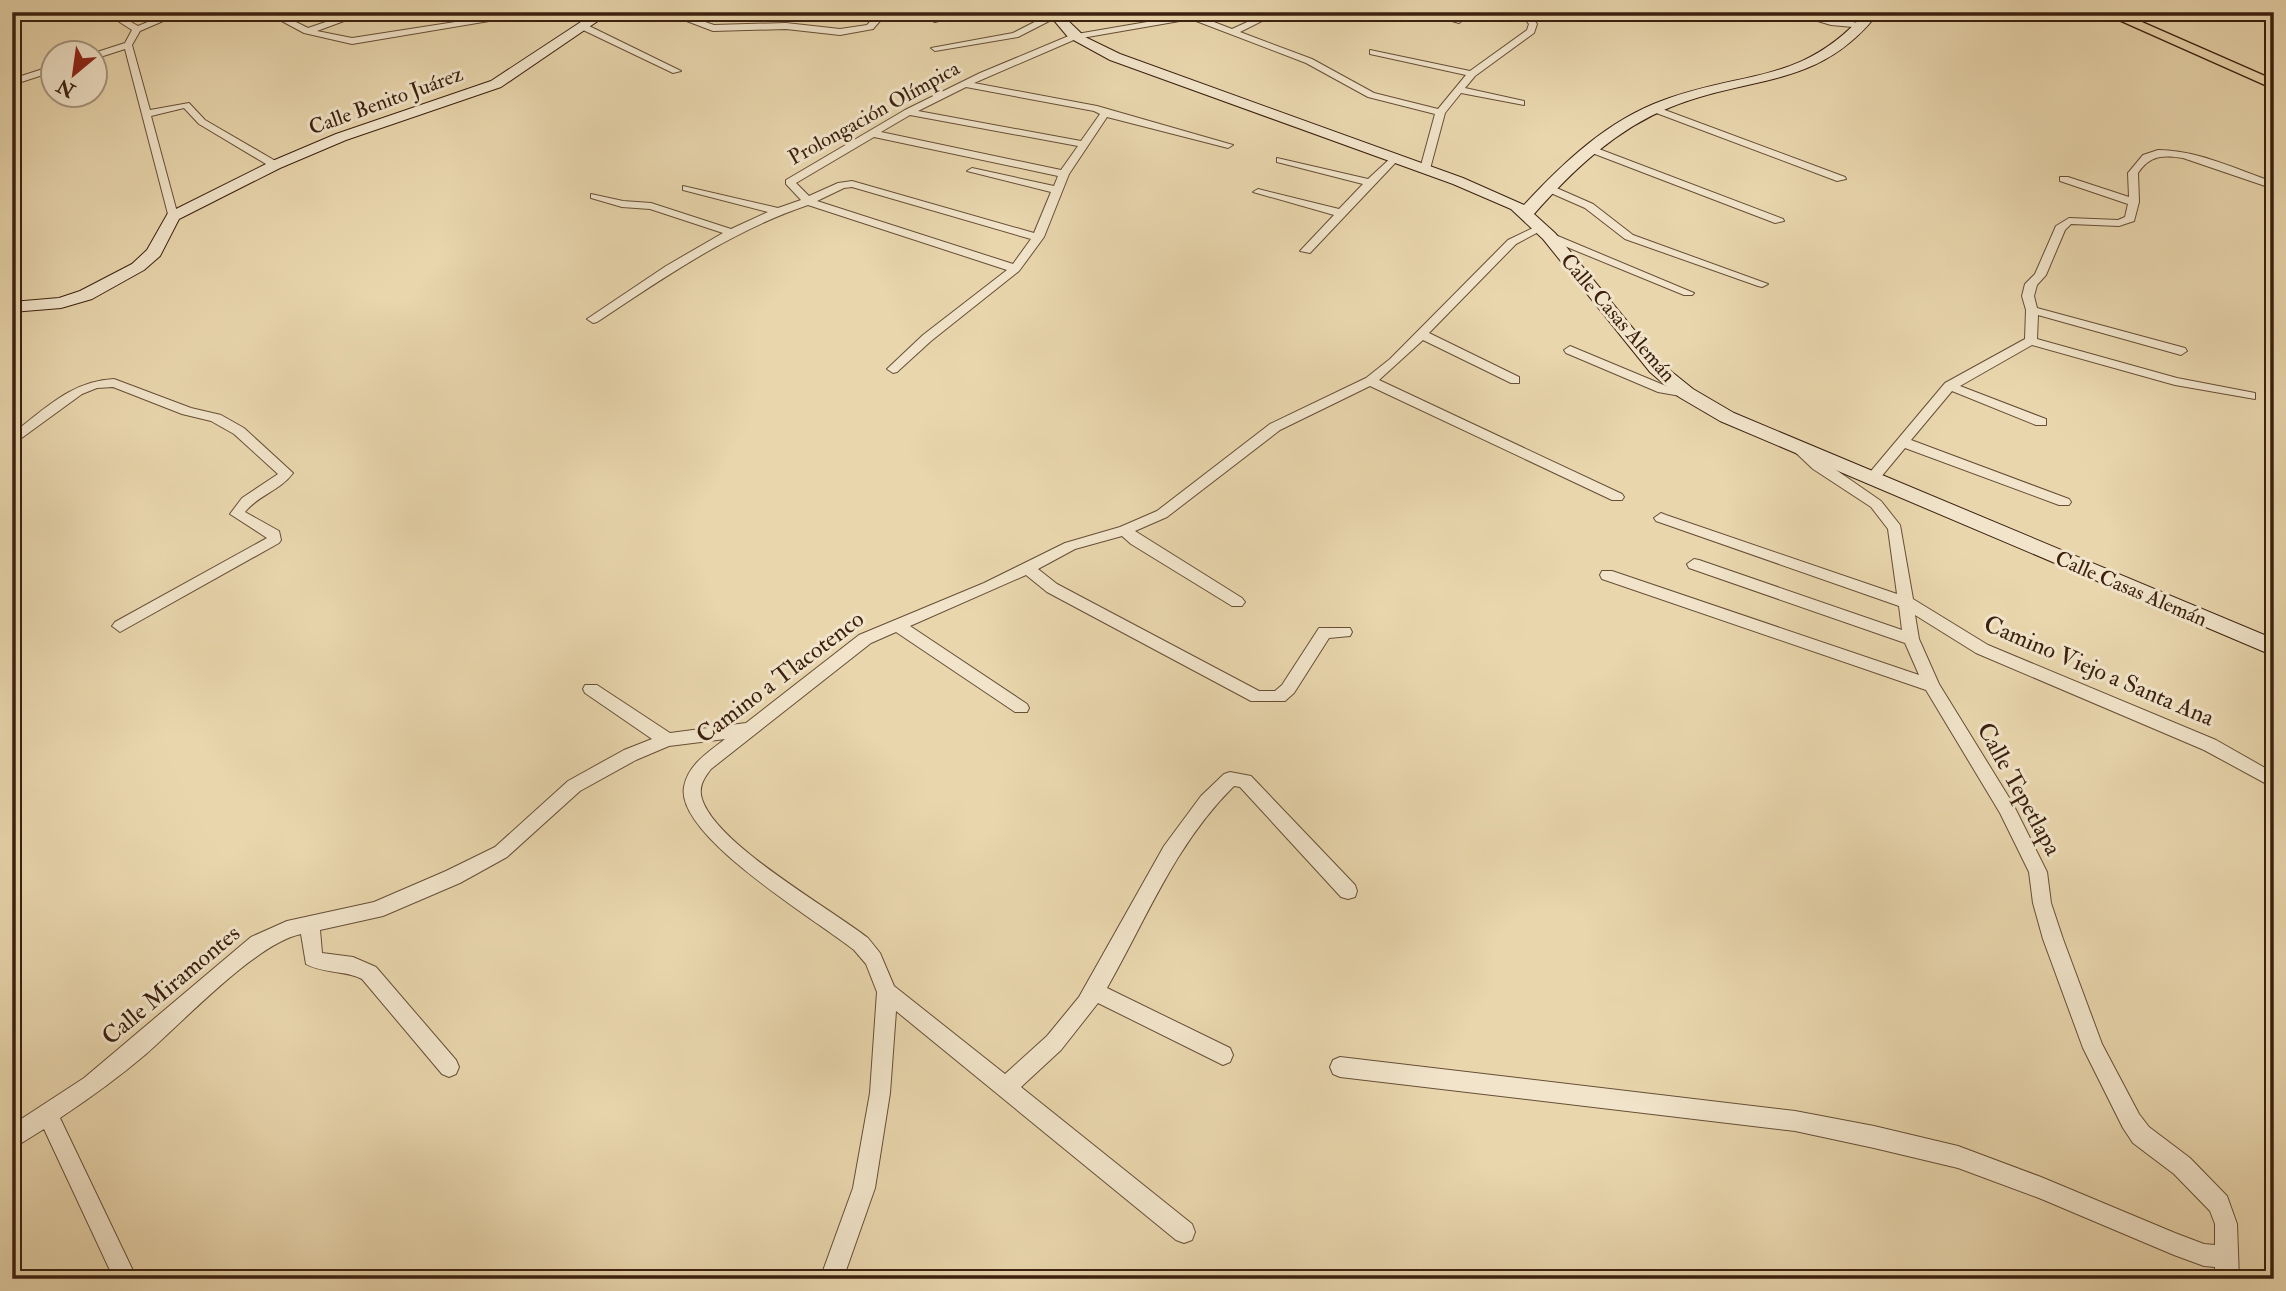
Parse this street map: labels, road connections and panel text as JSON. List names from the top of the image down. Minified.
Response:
{"streets":{"street":["Calle Benito Juárez","Prolongación Olímpica","Calle Casas Alemán","Camino Viejo a Santa Ana","Camino a Tlacotenco","Calle Tepetlapa","Calle Miramontes"]},"crossings":[["Prolongación Olímpica","Calle Casas Alemán"],["Calle Casas Alemán","Camino a Tlacotenco"],["Calle Casas Alemán","Calle Tepetlapa"],["Camino Viejo a Santa Ana","Calle Tepetlapa"],["Camino a Tlacotenco","Calle Miramontes"]],"north":"bottom left"}
